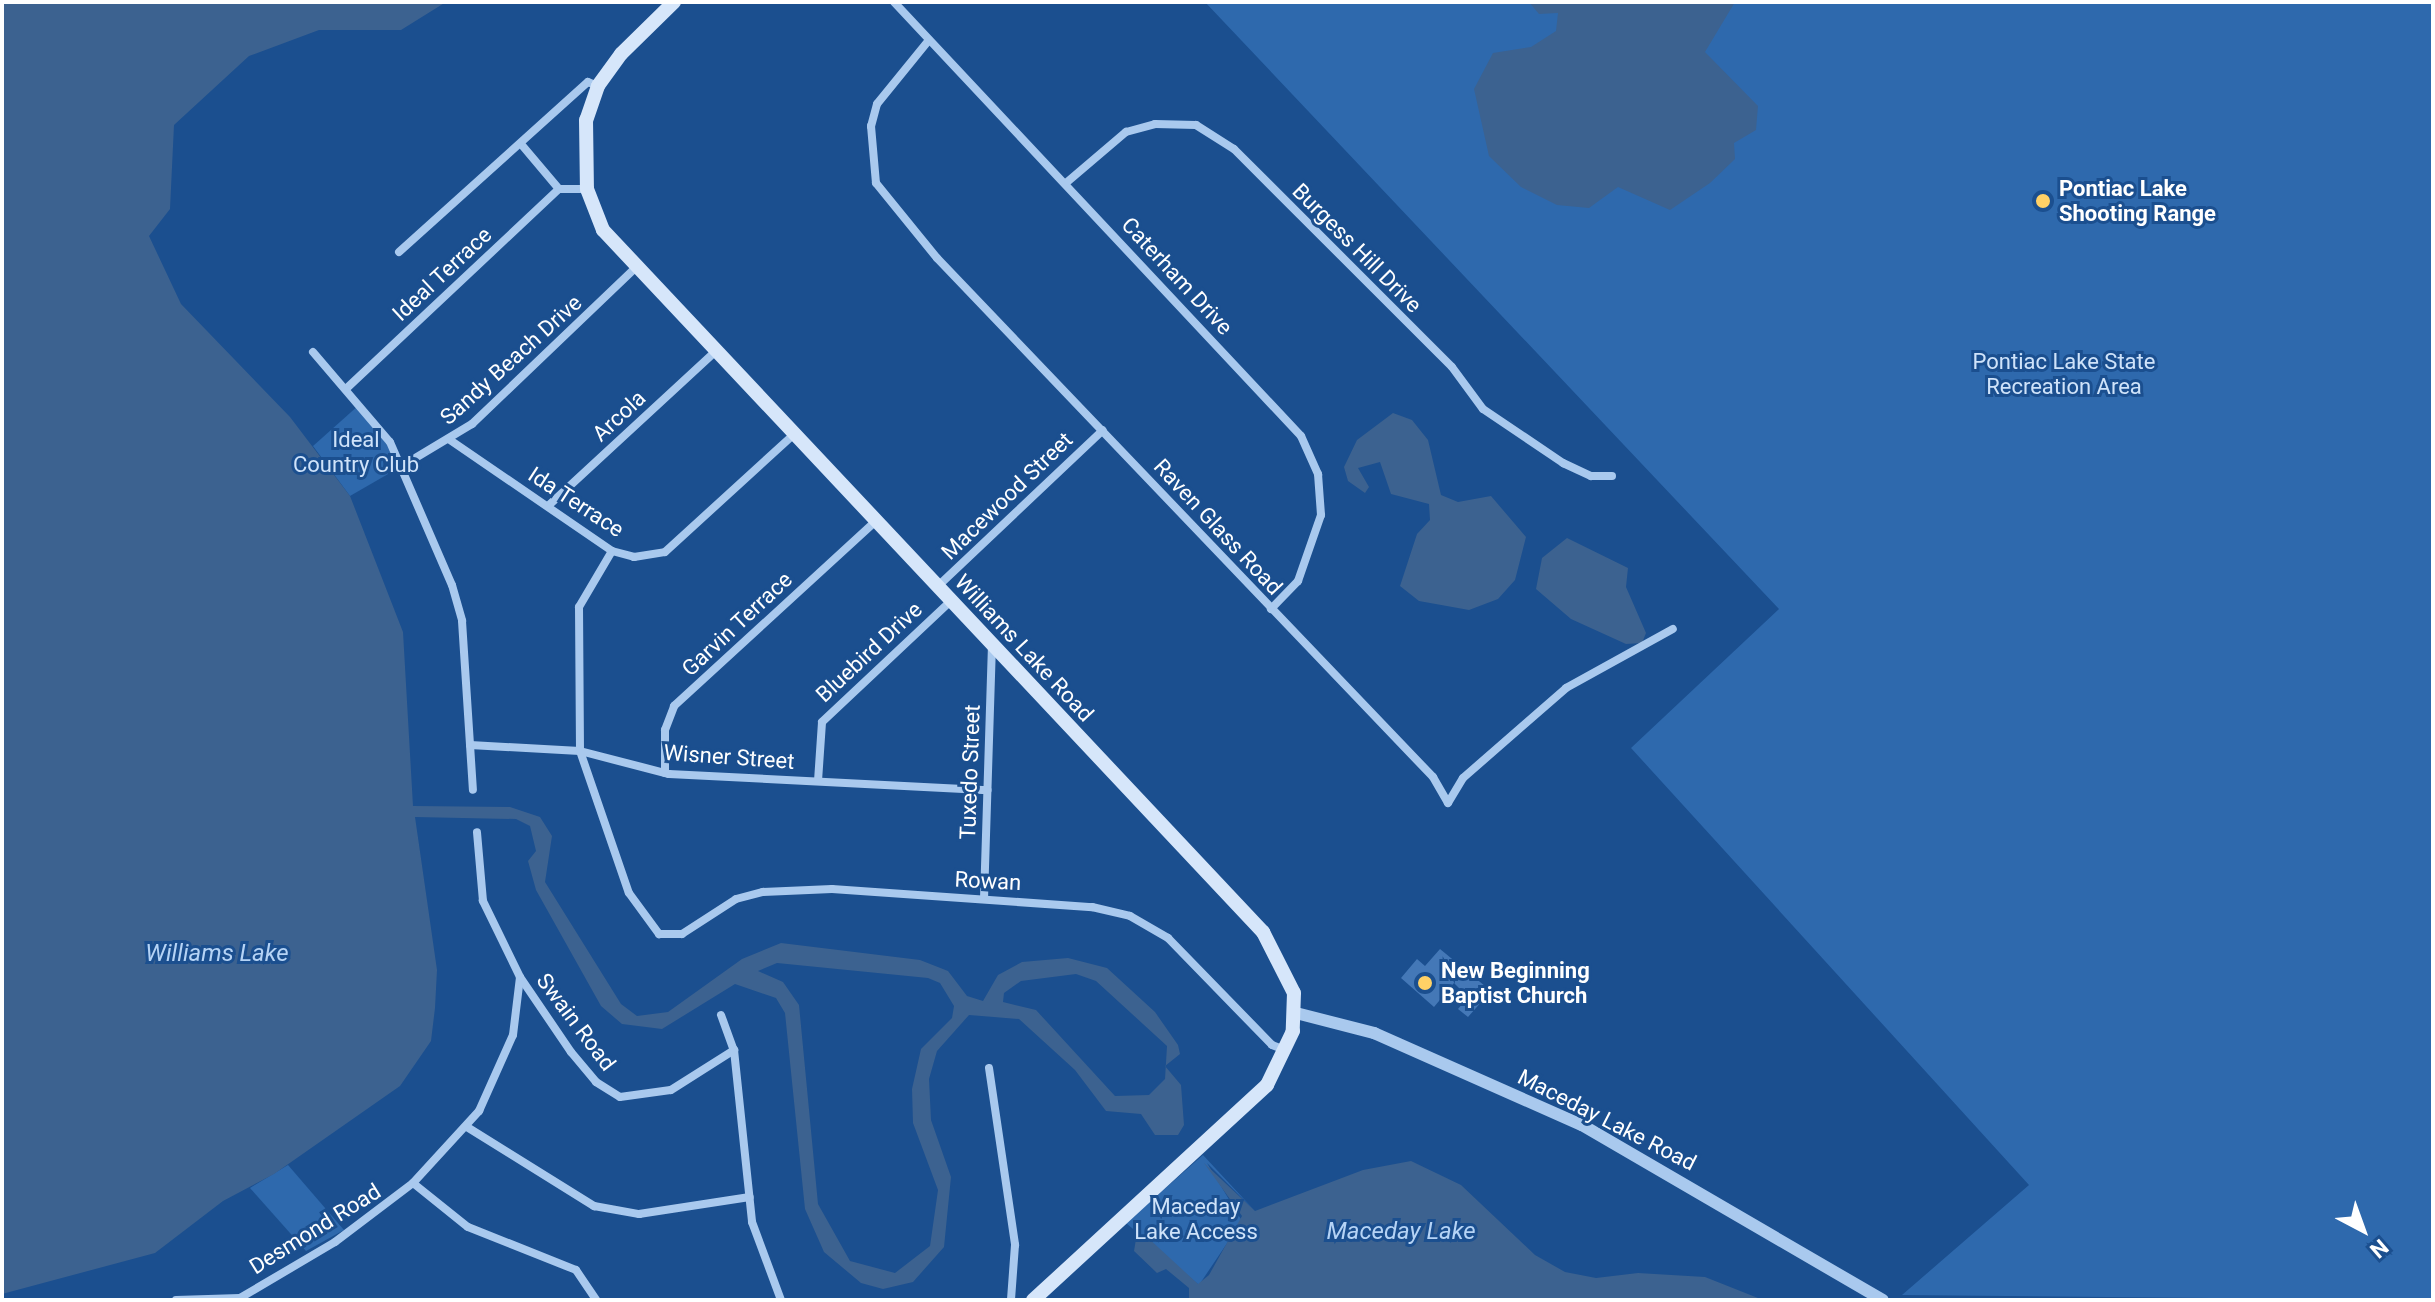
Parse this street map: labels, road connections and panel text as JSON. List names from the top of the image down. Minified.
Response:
{"streets":{"main road":["Williams Lake Road"],"street":["Burgess Hill Drive","Ideal Terrace","Caterham Drive","Sandy Beach Drive","Arcola","Macewood Street","Ida Terrace","Raven Glass Road","Garvin Terrace","Bluebird Drive","Wisner Street","Tuxedo Street","Rowan","Swain Road","Maceday Lake Road","Desmond Road"]},"crossings":[["Burgess Hill Drive","Caterham Drive"],["Caterham Drive","Raven Glass Road"],["Sandy Beach Drive","Ida Terrace"],["Sandy Beach Drive","Williams Lake Road"],["Arcola","Ida Terrace"],["Arcola","Williams Lake Road"],["Macewood Street","Raven Glass Road"],["Macewood Street","Williams Lake Road"],["Ida Terrace","Williams Lake Road"],["Garvin Terrace","Williams Lake Road"],["Garvin Terrace","Wisner Street"],["Williams Lake Road","Bluebird Drive"],["Williams Lake Road","Tuxedo Street"],["Williams Lake Road","Rowan"],["Williams Lake Road","Maceday Lake Road"],["Bluebird Drive","Wisner Street"],["Wisner Street","Tuxedo Street"],["Wisner Street","Rowan"],["Tuxedo Street","Rowan"],["Swain Road","Desmond Road"]],"water":["Williams Lake","Maceday Lake"],"parks":["Pontiac Lake State Recreation Area","Ideal Country Club","Maceday Lake Access"],"places":["Pontiac Lake Shooting Range","New Beginning Baptist Church"],"north":"bottom right"}
